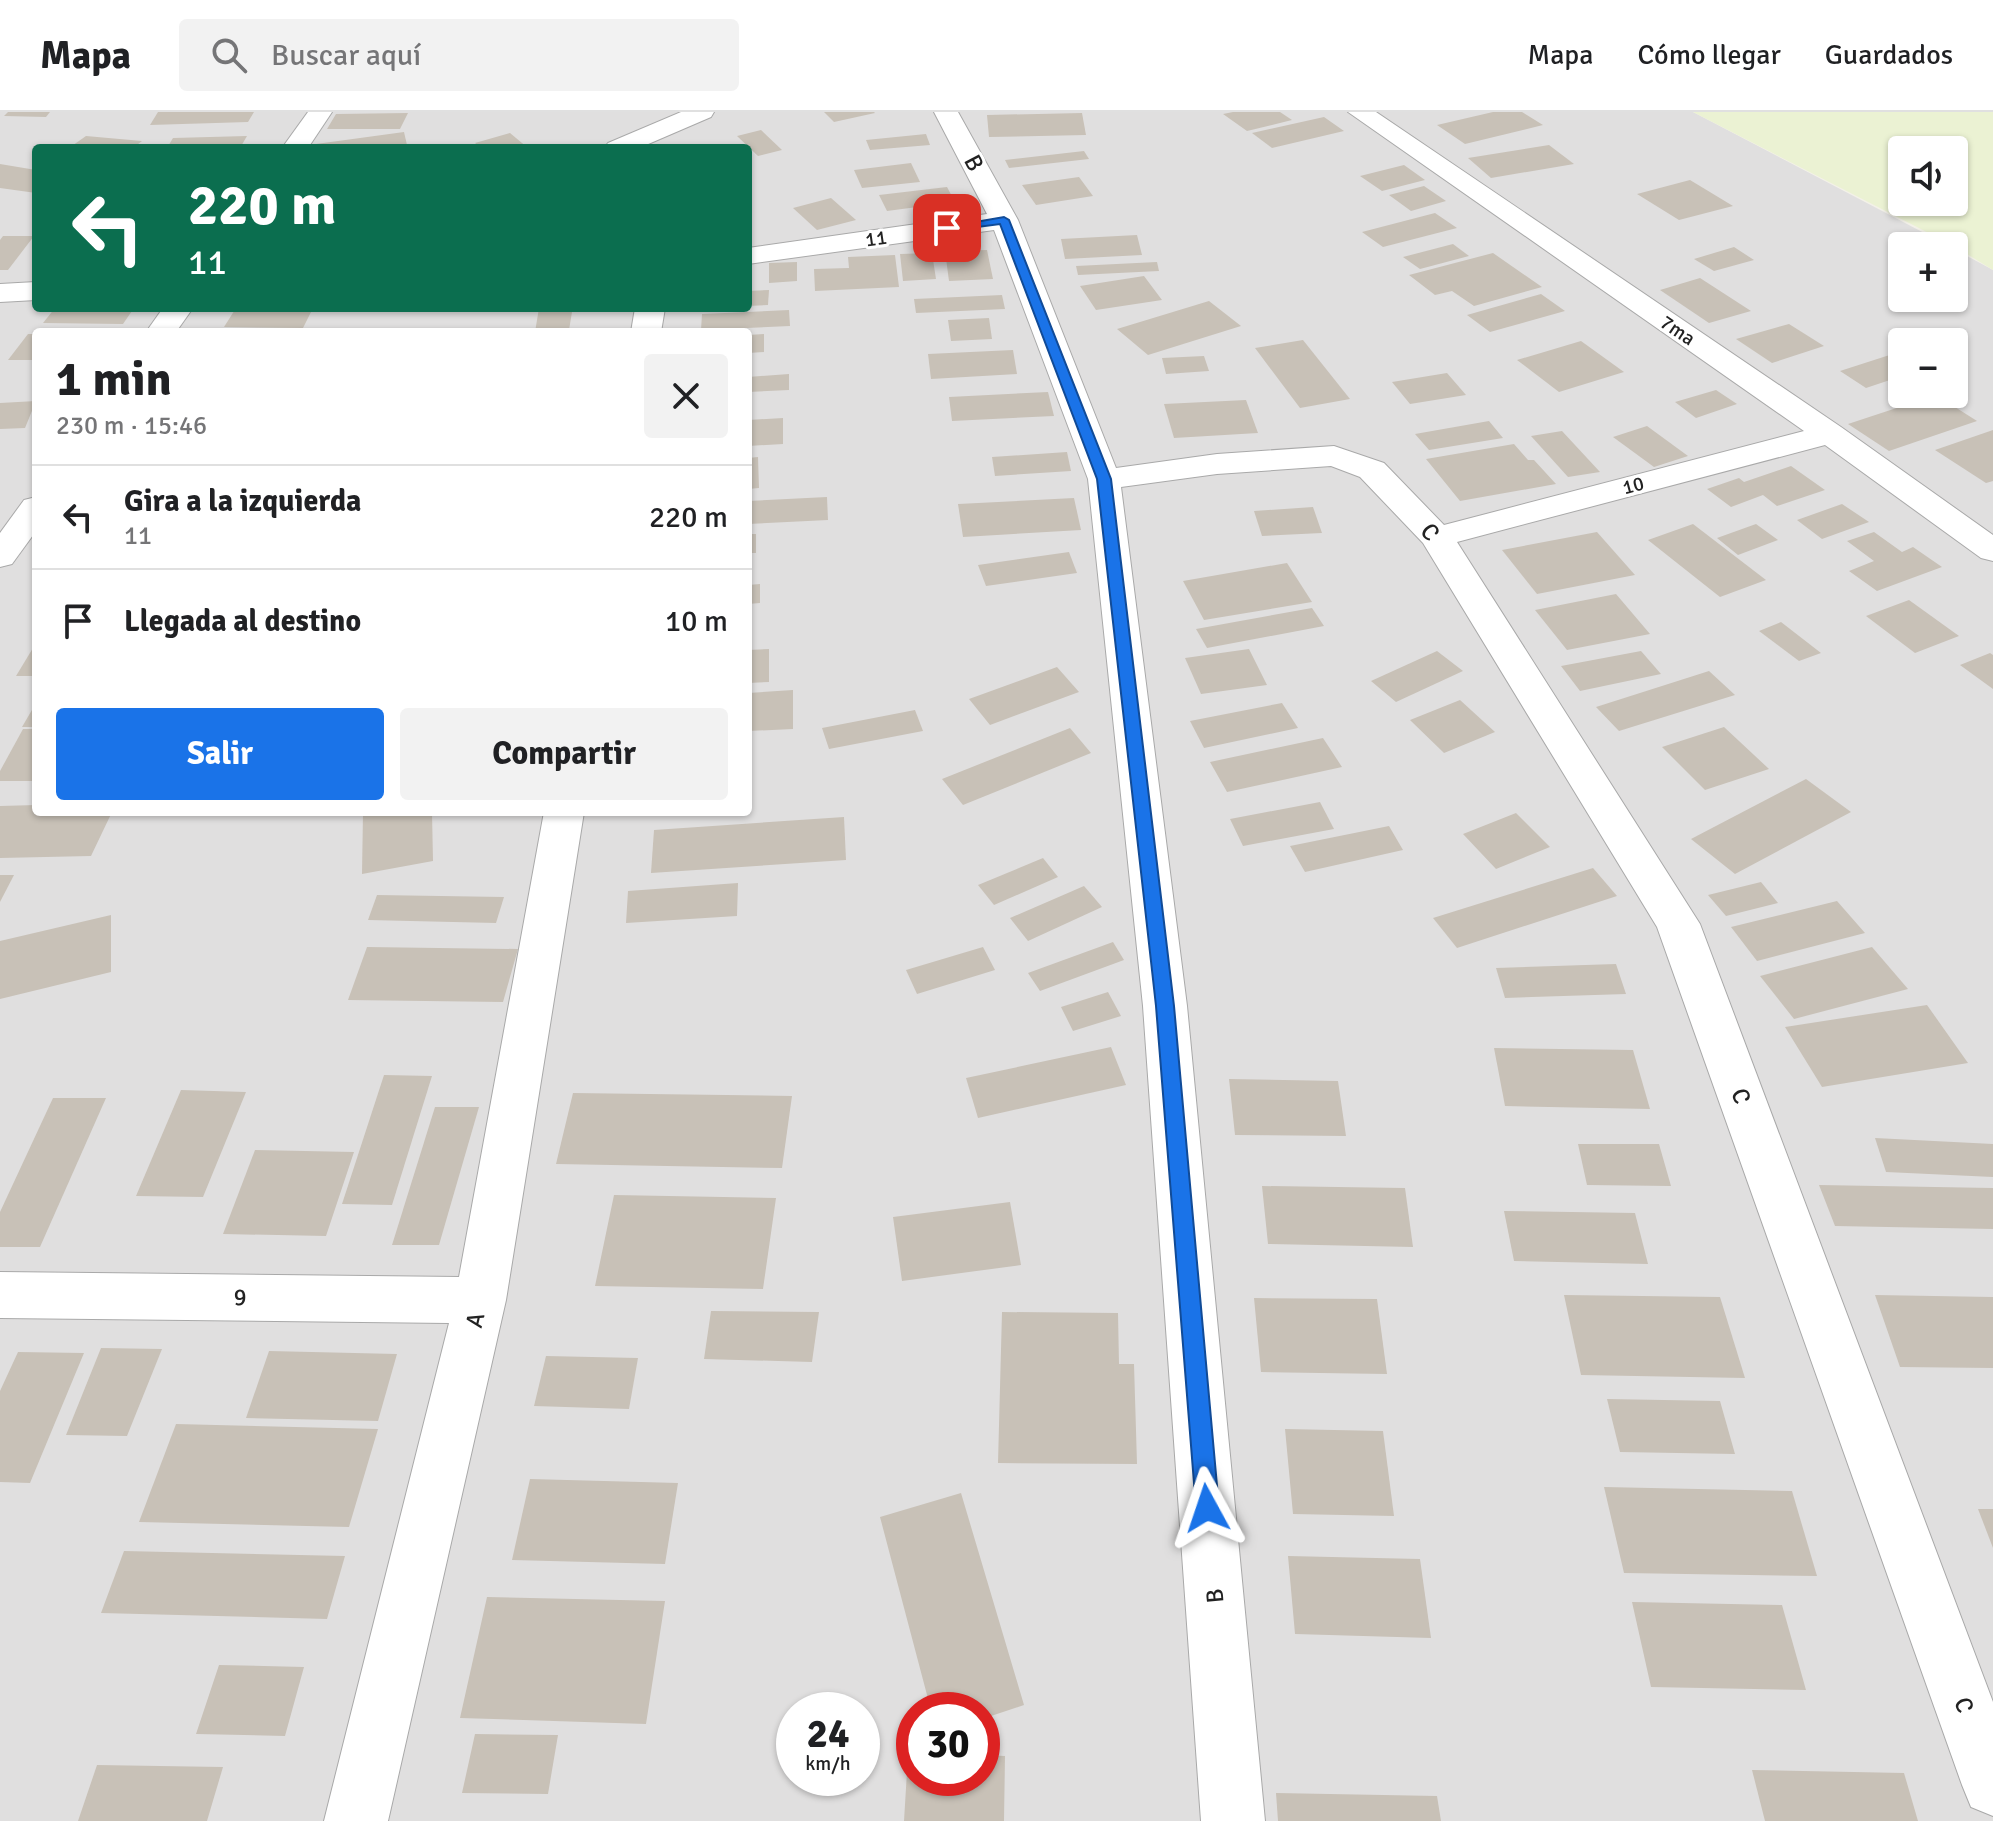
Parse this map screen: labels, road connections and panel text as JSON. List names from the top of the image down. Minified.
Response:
{"streets":{"street":["B","11","7ma","10","C","9","A"]},"crossings":[["B","11"],["B","C"],["7ma","10"],["10","C"],["9","A"]],"page":{"header":"Mapa","search":"Buscar aquí","nav":["Mapa","Cómo llegar","Guardados"],"map_buttons":["+","−"],"turn":["220 m","11"],"heading":["1 min","230 m · 15:46"],"list":[{"name":"Gira a la izquierda","note":"11","value":"220 m"},{"name":"Llegada al destino","value":"10 m"}],"buttons":["Salir","Compartir"],"speed":"24 km/h","limit":"30"}}
